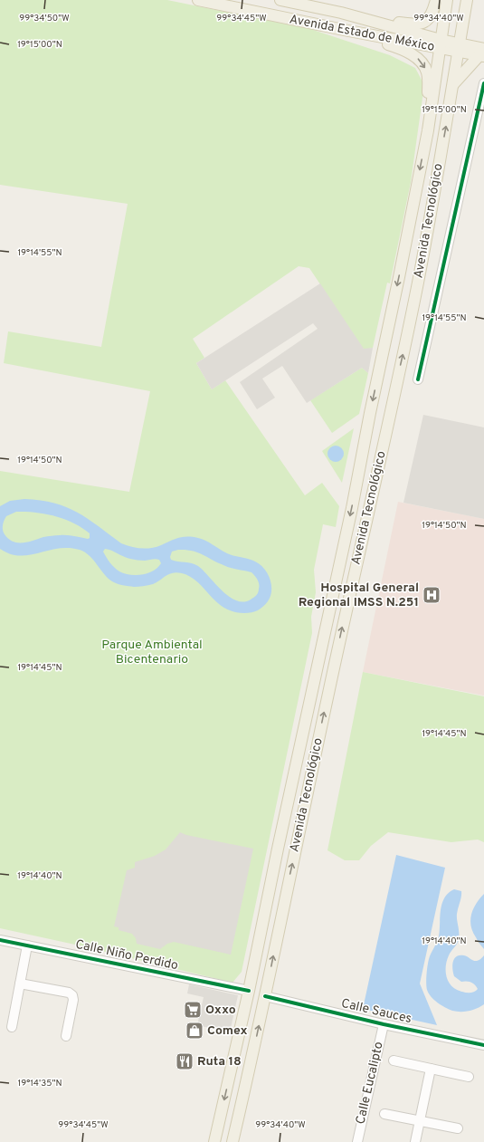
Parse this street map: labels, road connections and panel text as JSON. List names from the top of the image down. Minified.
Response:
{"streets":{"main road":["Avenida Estado de México","Avenida Tecnológico"],"street":["Calle Niño Perdido","Calle Sauces","Calle Eucalipto"]},"crossings":[["Avenida Estado de México","Avenida Tecnológico"],["Avenida Tecnológico","Calle Niño Perdido"],["Avenida Tecnológico","Calle Sauces"],["Calle Sauces","Calle Eucalipto"]],"parks":["Parque Ambiental Bicentenario"],"places":{"hospital":["Hospital General Regional IMSS N.251"],"supermarket":["Oxxo"],"shop":["Comex"],"restaurant":["Ruta 18"]},"coordinates":["99°34'50\"W","99°34'45\"W","99°34'40\"W","19°15'00\"N","19°14'55\"N","19°14'50\"N","19°14'45\"N","19°14'40\"N","19°14'35\"N"]}
